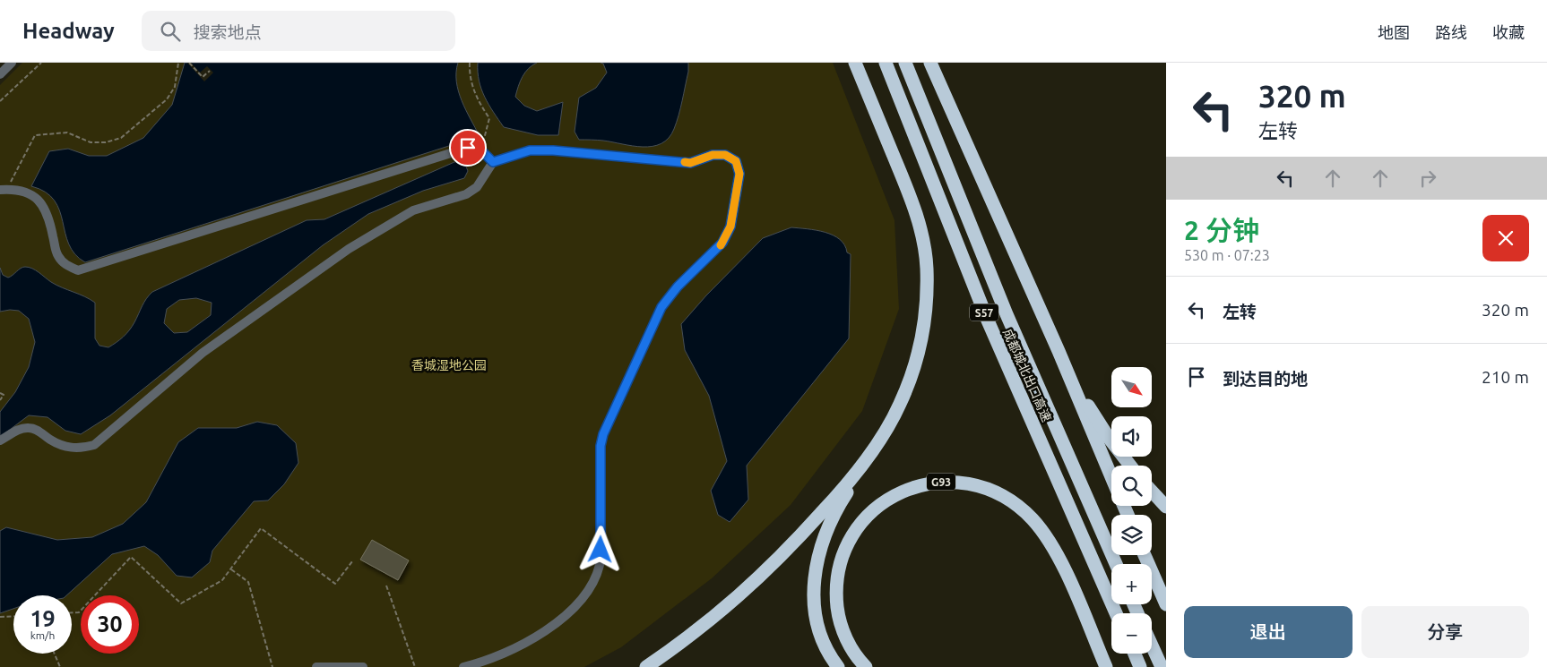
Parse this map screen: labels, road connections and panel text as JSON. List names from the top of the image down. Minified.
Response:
{"streets":{"highway":["S57","成都城北出口高速","G93"]},"parks":["香城湿地公园"],"north":"bottom right","page":{"header":"Headway","search":"搜索地点","nav":["地图","路线","收藏"],"turn":["320 m","左转"],"heading":["2 分钟","530 m · 07:23"],"list":[{"name":"左转","value":"320 m"},{"name":"到达目的地","value":"210 m"}],"map_buttons":["+","−"],"speed":"19 km/h","limit":"30","buttons":["退出","分享"]}}
